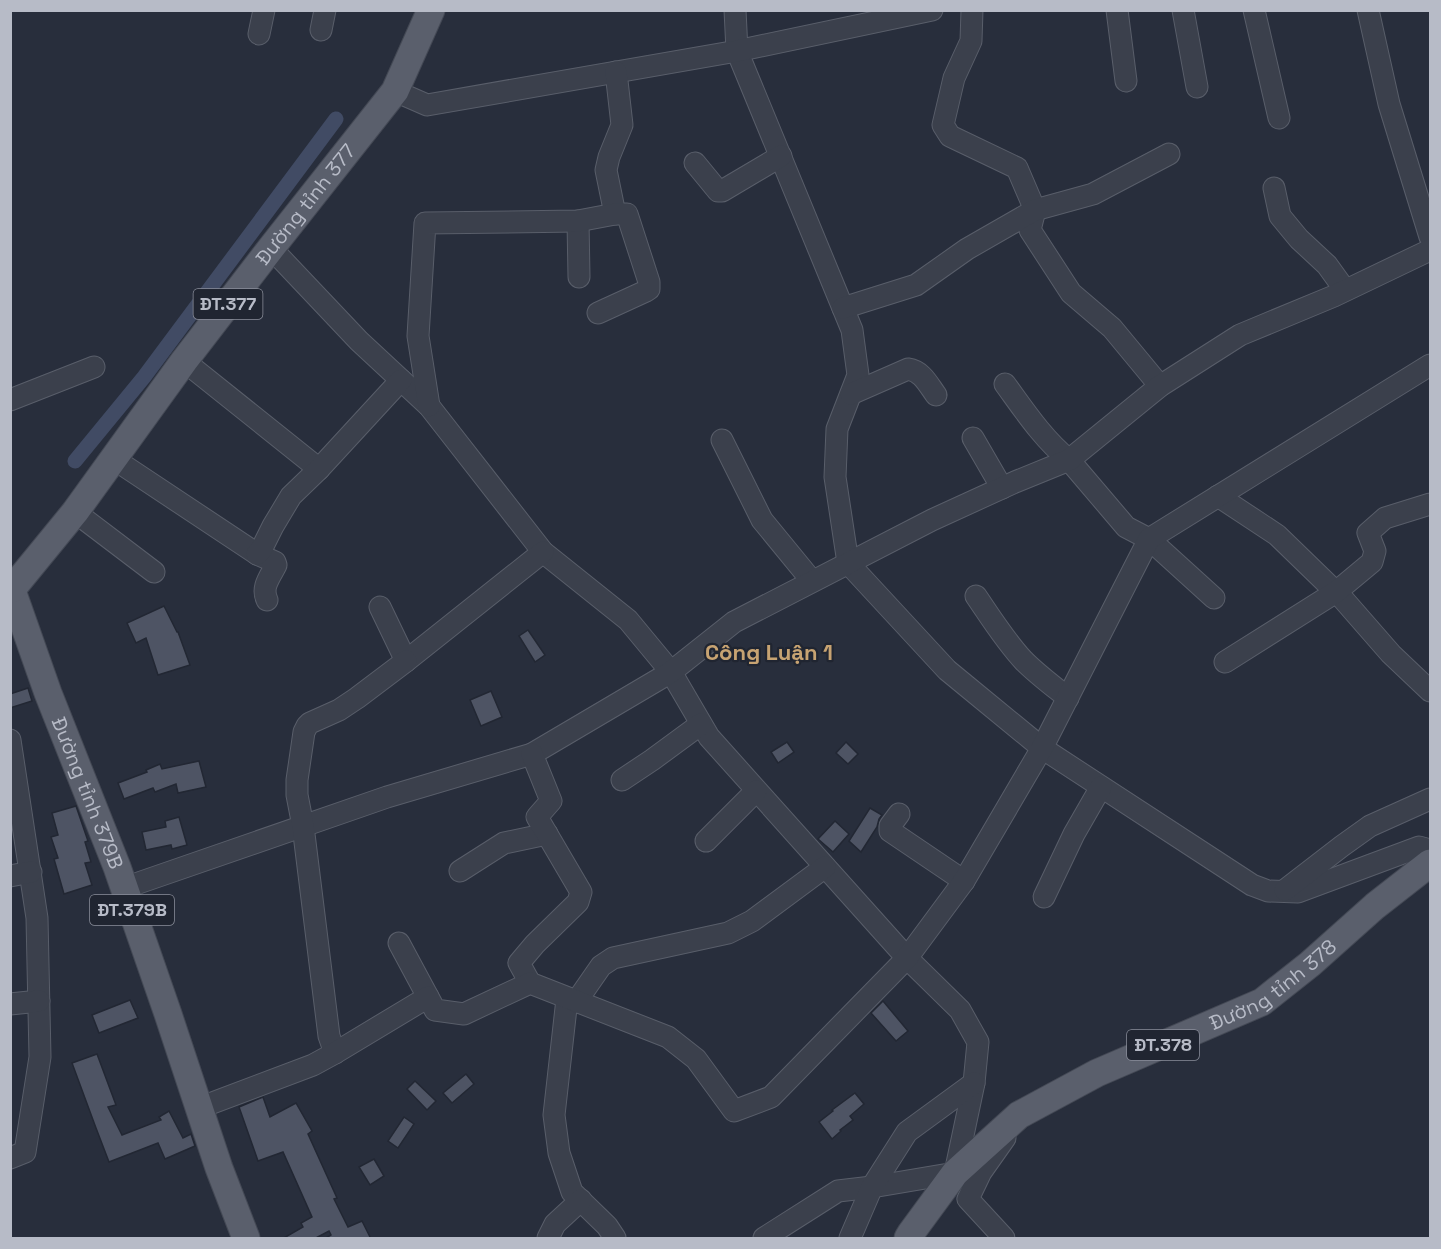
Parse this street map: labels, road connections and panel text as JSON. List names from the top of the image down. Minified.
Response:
{"streets":{"main road":["Đường tỉnh 377","ĐT.377","Đường tỉnh 379B","ĐT.379B","Đường tỉnh 378","ĐT.378"]},"crossings":[["Đường tỉnh 377","Đường tỉnh 379B"]],"districts":["Công Luận 1"]}
